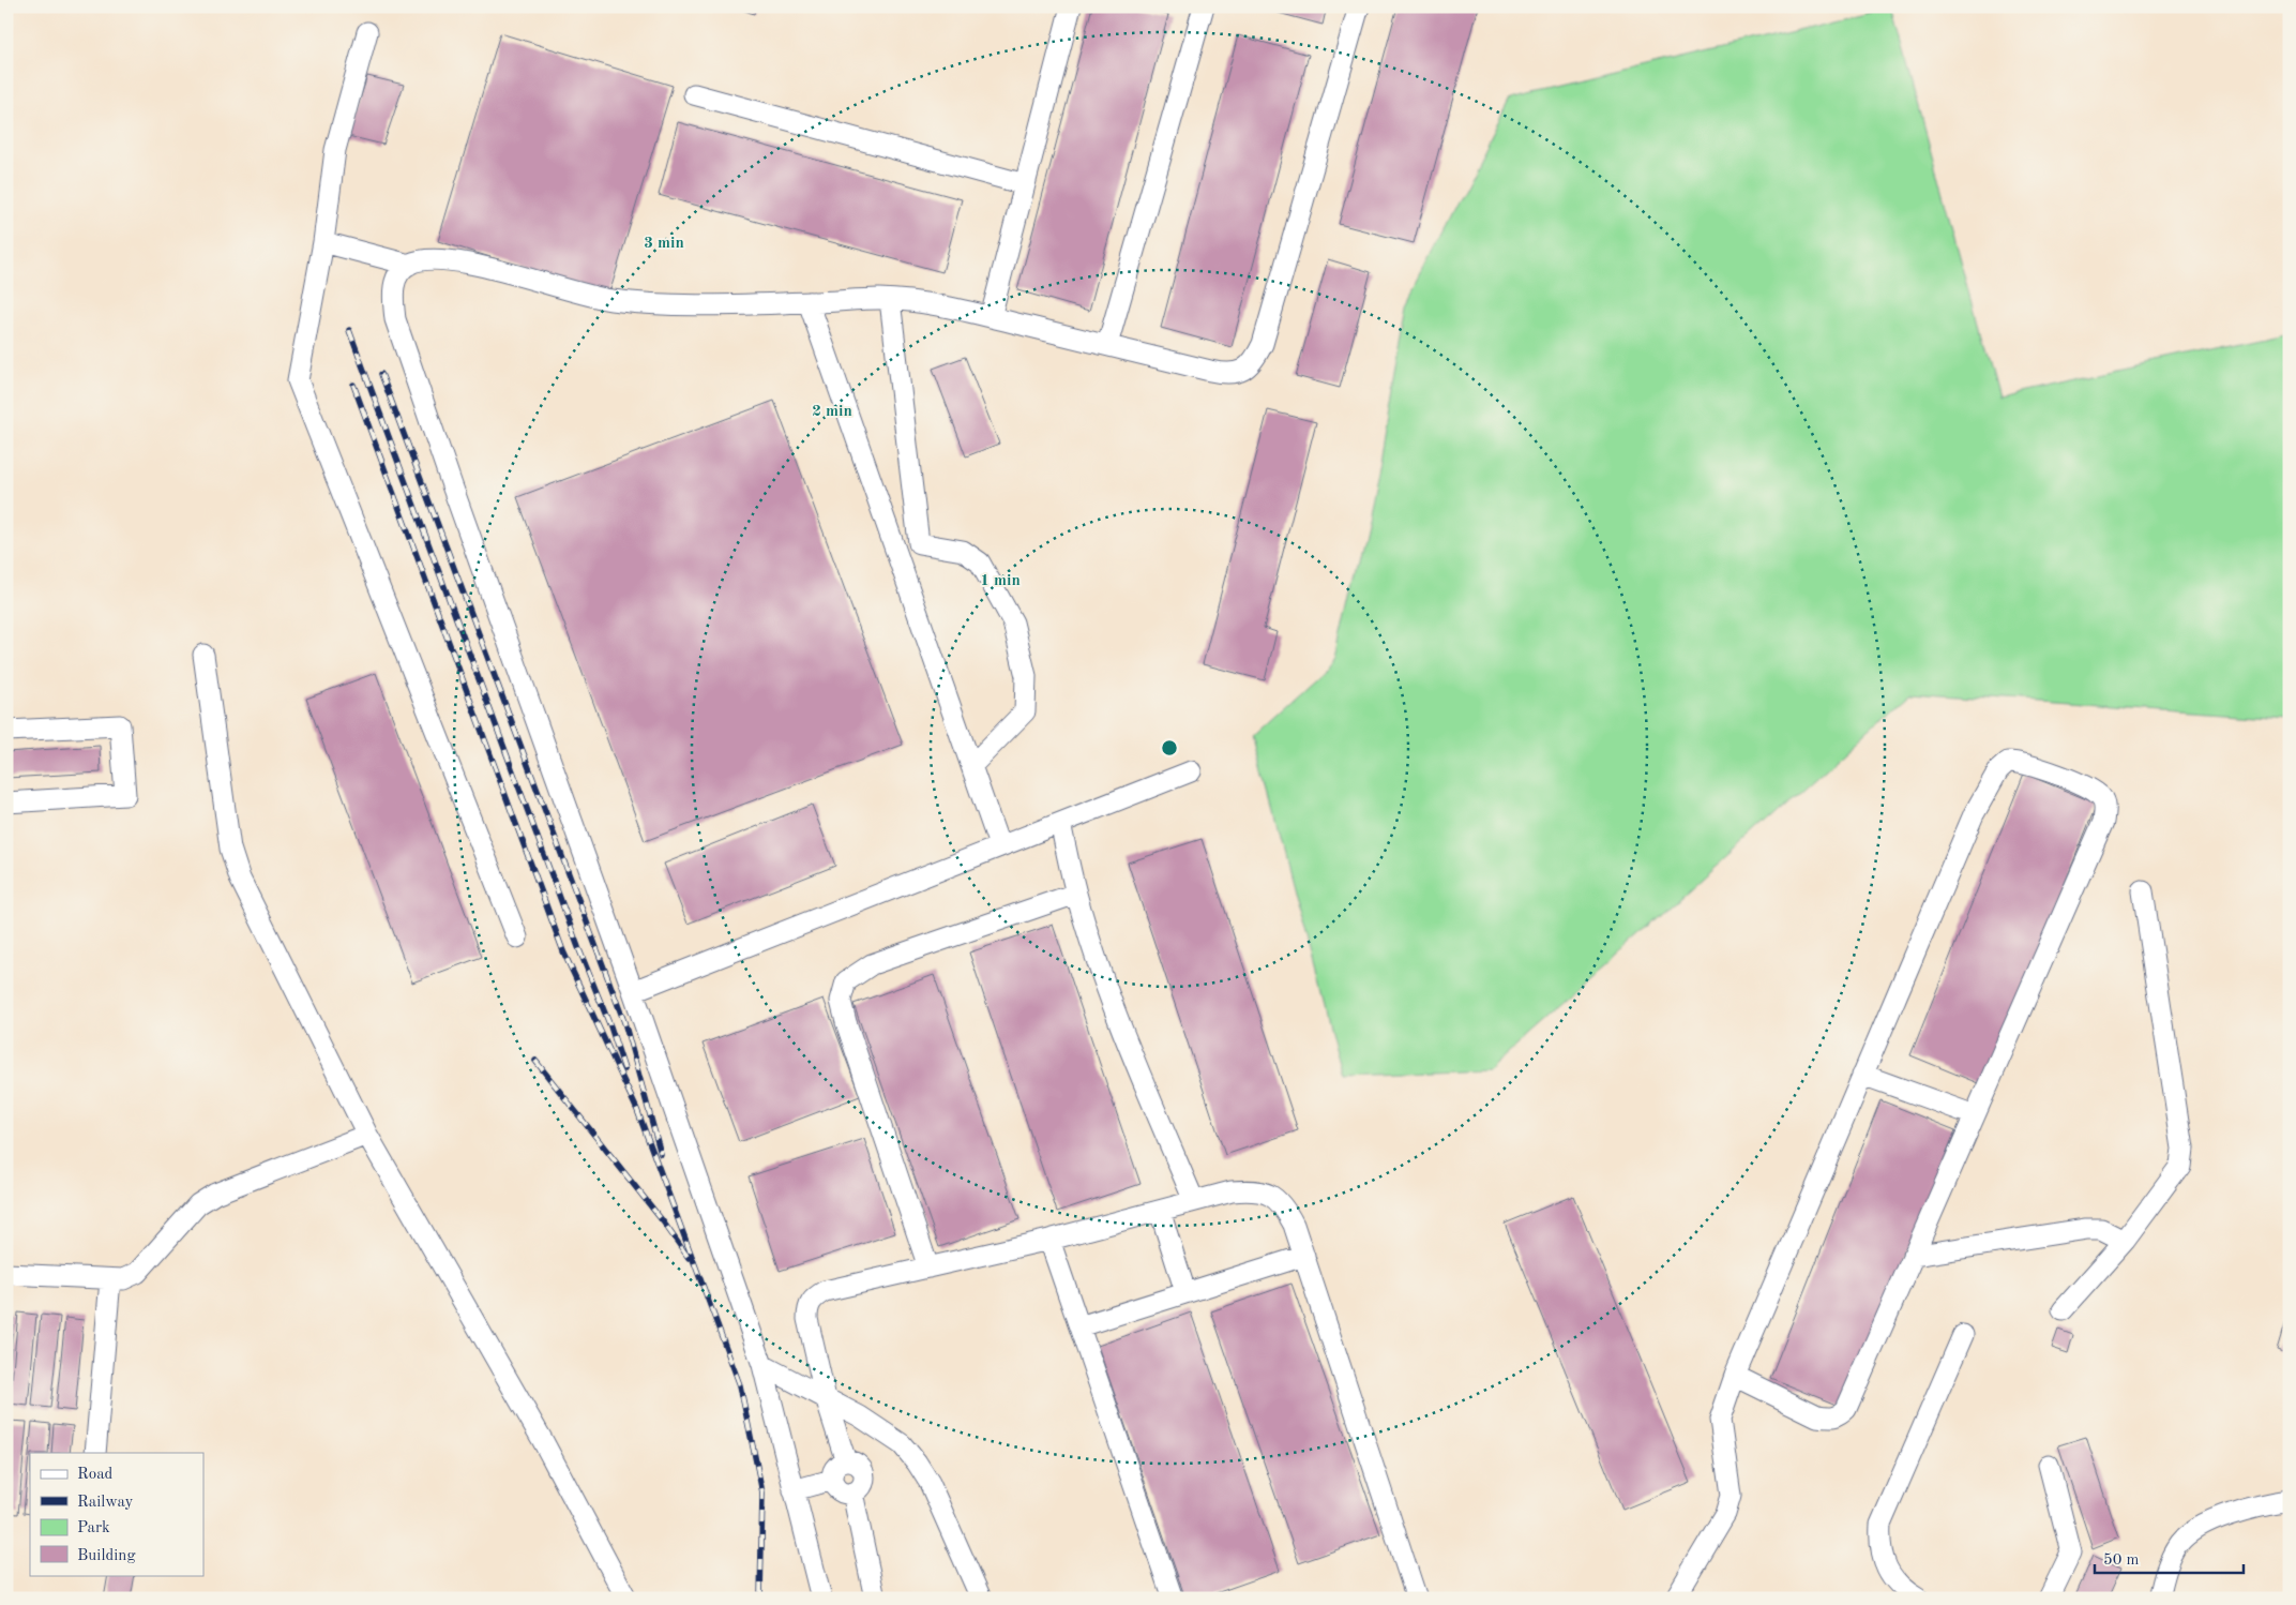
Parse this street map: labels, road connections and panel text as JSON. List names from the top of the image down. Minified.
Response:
{"legend":["Road","Railway","Park","Building"],"scale_bar":"50 m","rings":["3 min","2 min","1 min"]}
